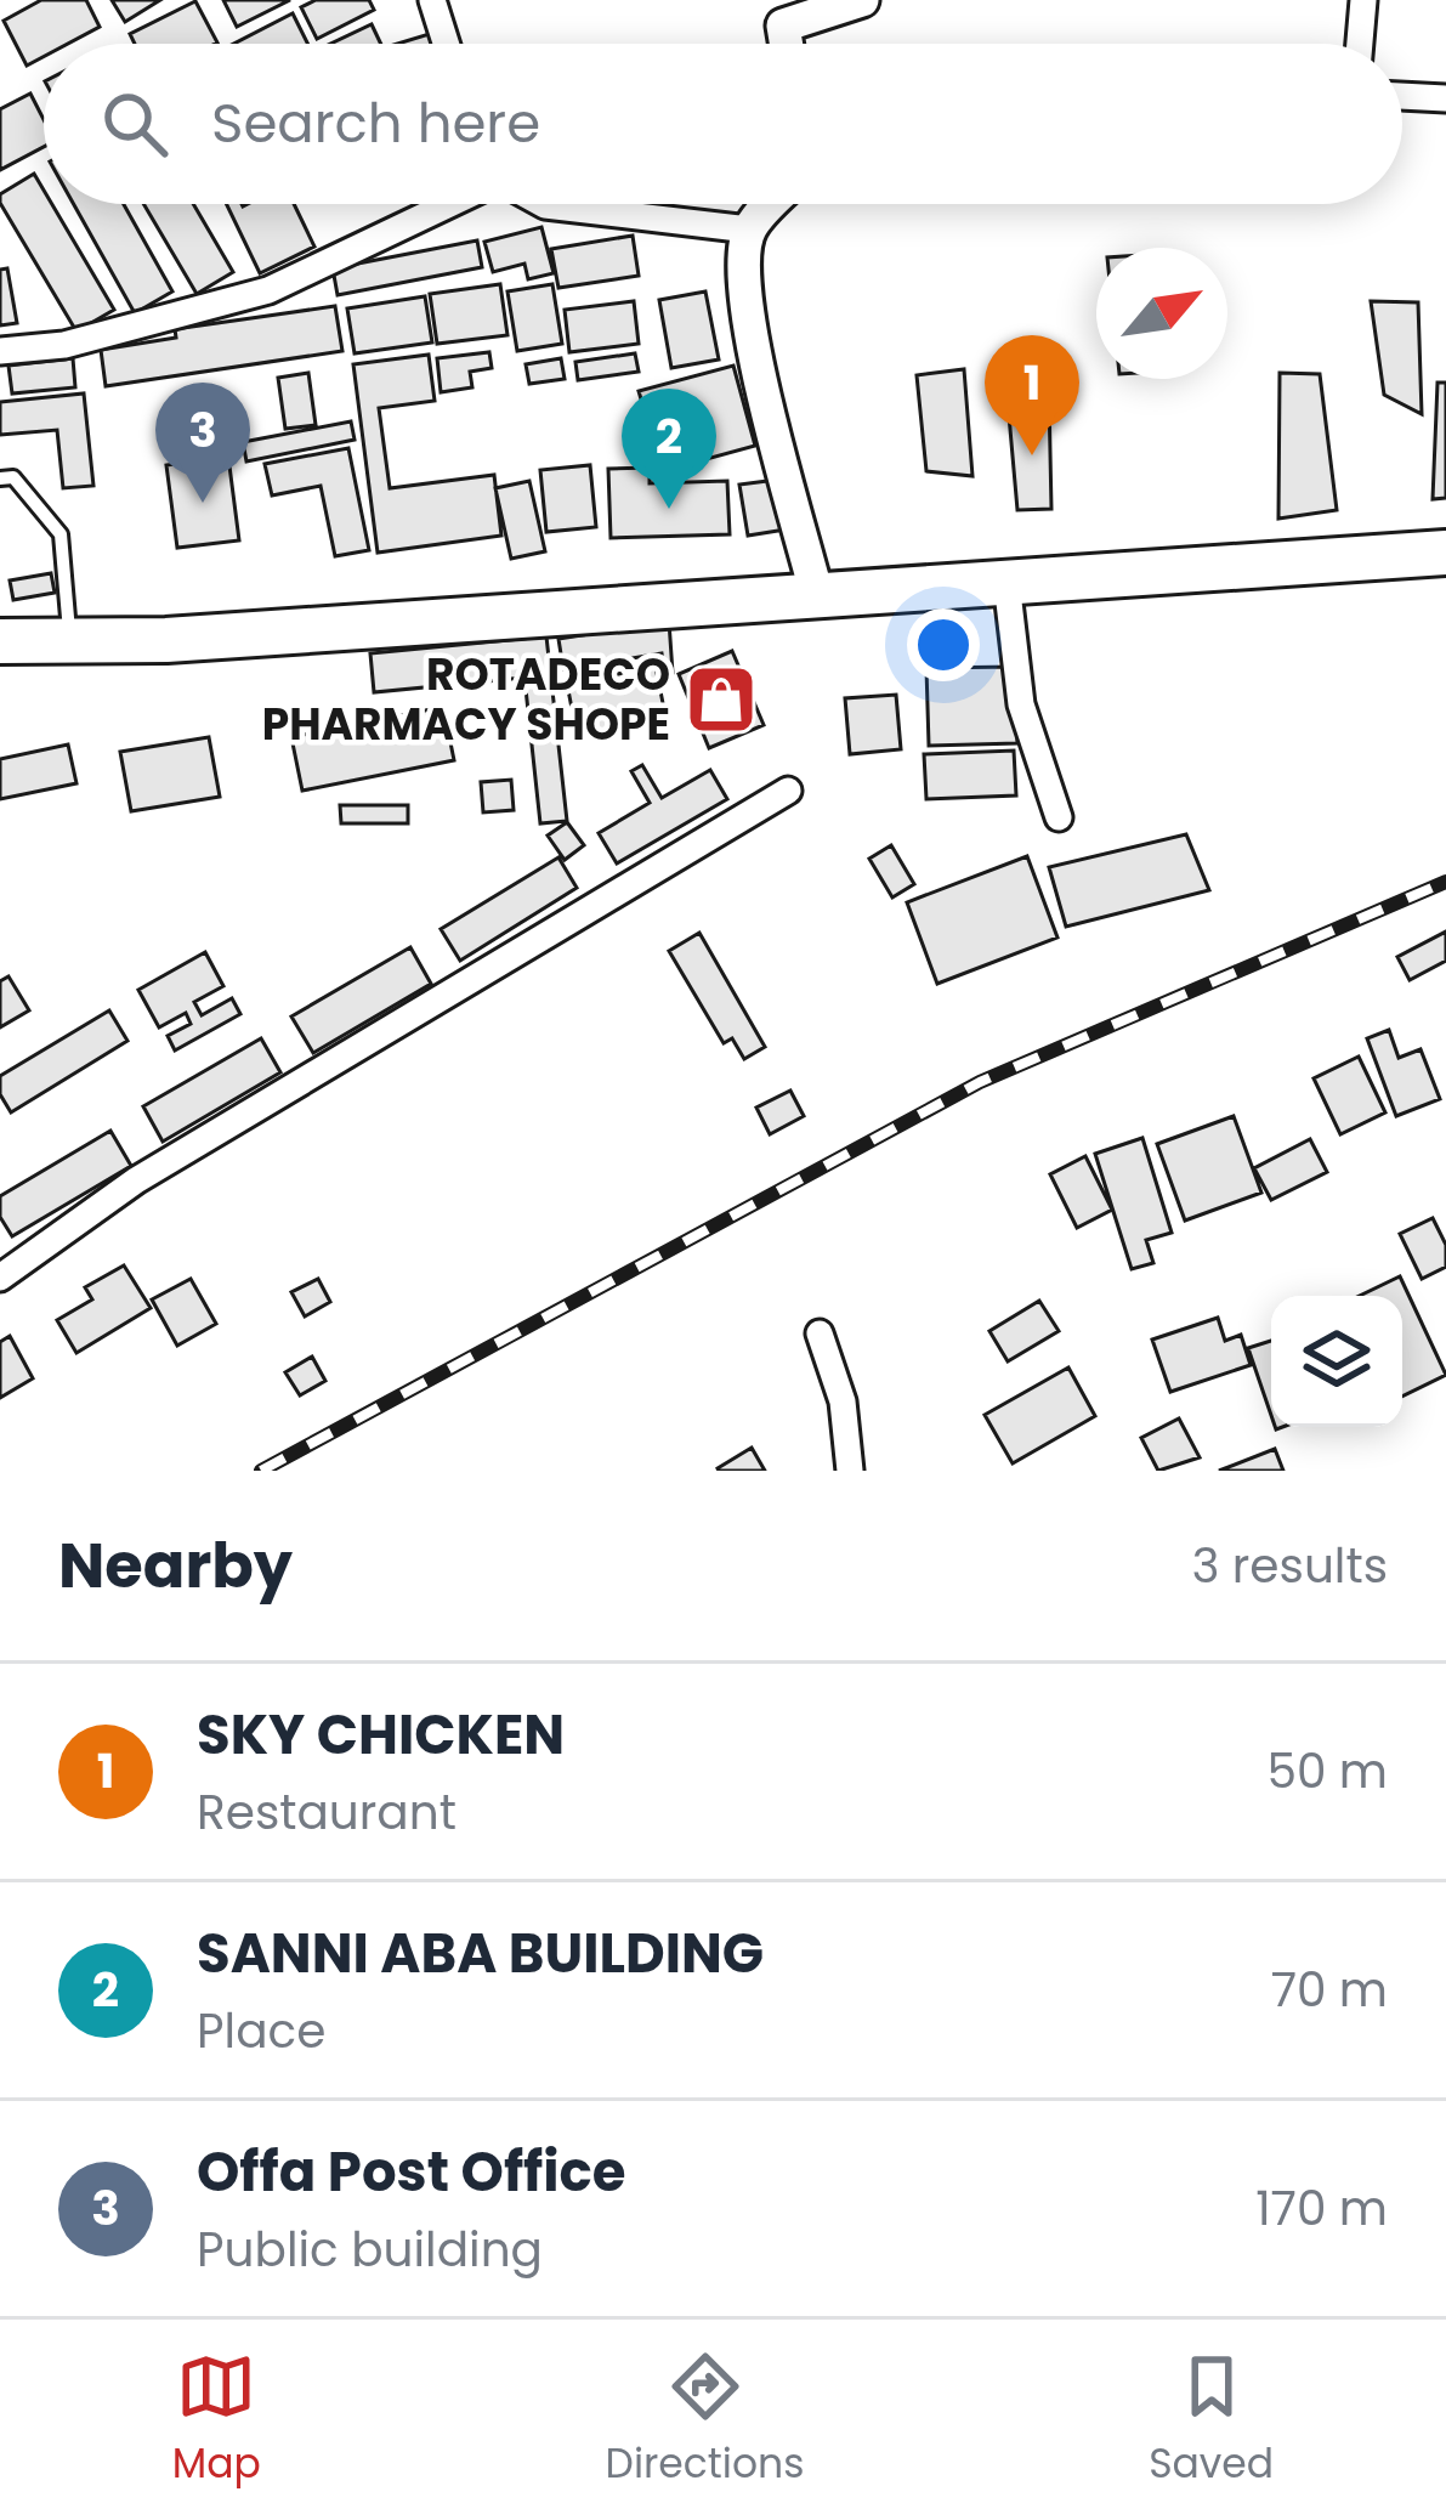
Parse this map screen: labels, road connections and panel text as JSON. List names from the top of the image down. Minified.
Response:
{"places":{"shop":["ROTADECO PHARMACY SHOPE"]},"north":"top right","page":{"search":"Search here","pins":["1","3","2"],"heading":["Nearby","3 results"],"list":[{"mark":"1","name":"SKY CHICKEN","note":"Restaurant","value":"50 m"},{"mark":"2","name":"SANNI ABA BUILDING","note":"Place","value":"70 m"},{"mark":"3","name":"Offa Post Office","note":"Public building","value":"170 m"}],"nav":["Map","Directions","Saved"]}}
